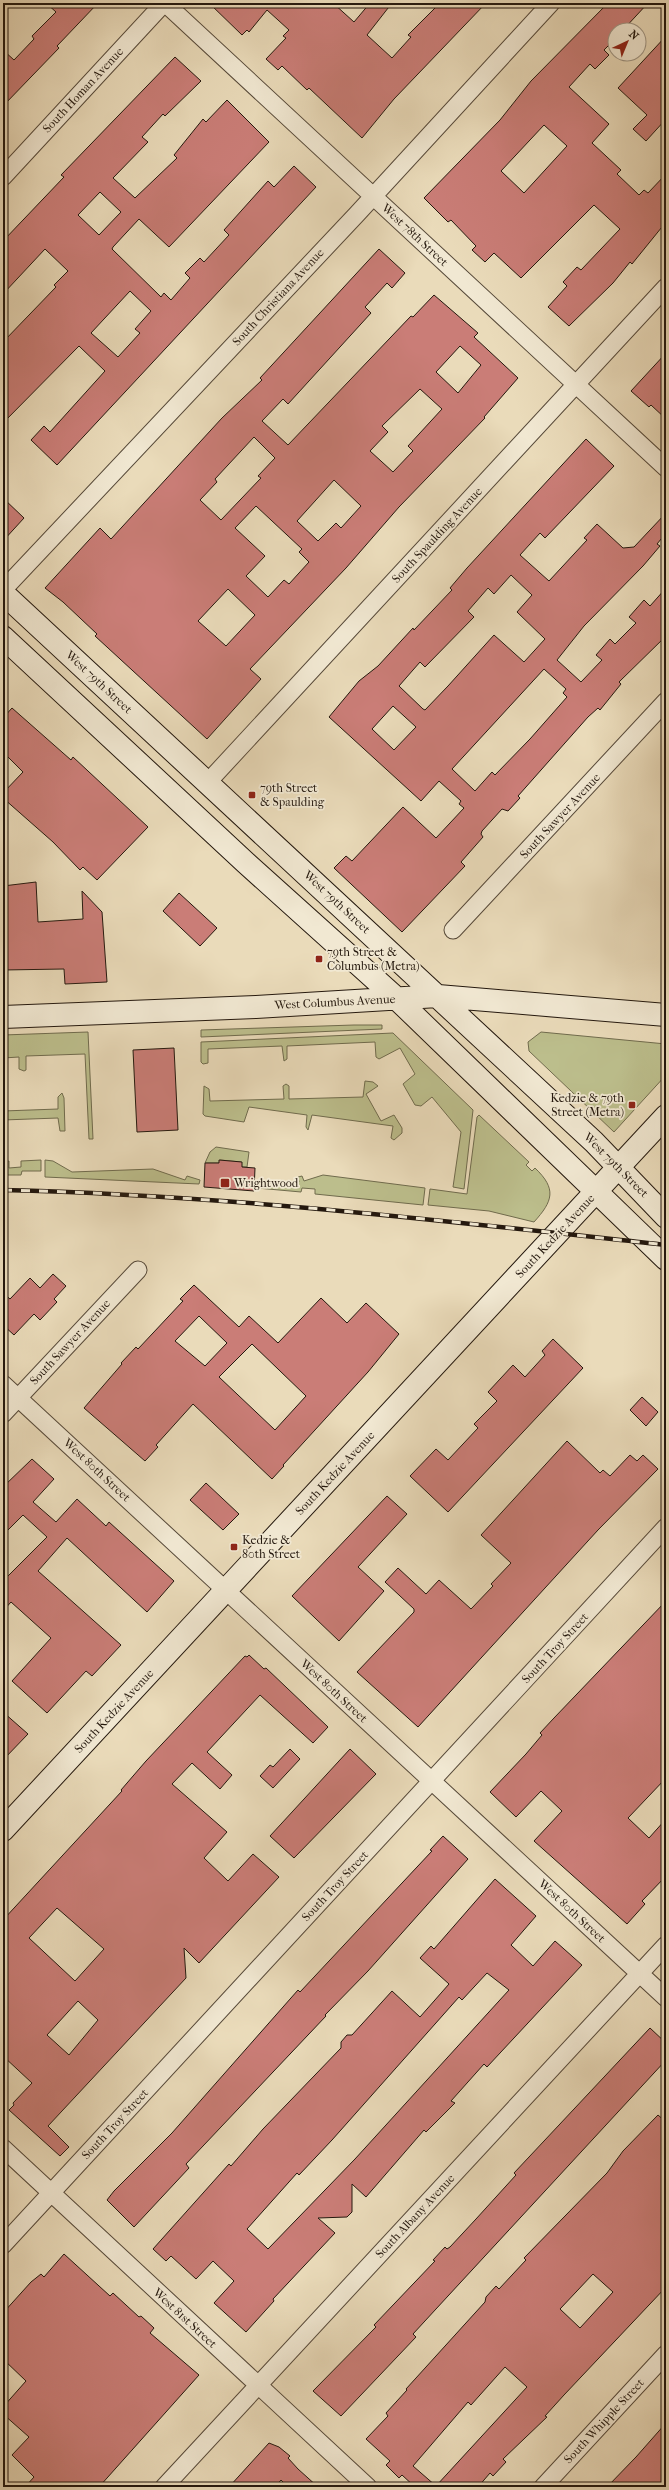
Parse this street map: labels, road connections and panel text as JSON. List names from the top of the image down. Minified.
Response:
{"streets":{"main road":["West 79th Street","West Columbus Avenue","South Kedzie Avenue"],"street":["South Homan Avenue","West 78th Street","South Christiana Avenue","South Spaulding Avenue","South Sawyer Avenue","West 80th Street","South Troy Street","South Albany Avenue","West 81st Street","South Whipple Street"]},"crossings":[["South Homan Avenue","West 78th Street"],["West 78th Street","South Christiana Avenue"],["West 78th Street","South Spaulding Avenue"],["South Christiana Avenue","West 79th Street"],["South Spaulding Avenue","West 79th Street"],["West 79th Street","West Columbus Avenue"],["West 79th Street","South Kedzie Avenue"],["South Sawyer Avenue","West 80th Street"],["South Kedzie Avenue","West 80th Street"],["West 80th Street","South Troy Street"],["West 80th Street","South Albany Avenue"],["South Troy Street","West 81st Street"],["South Albany Avenue","West 81st Street"]],"places":{"transit":["79th Street & Spaulding","79th Street & Columbus (Metra)","Kedzie & 79th Street (Metra)","Wrightwood","Kedzie & 80th Street"]},"north":"top right"}
